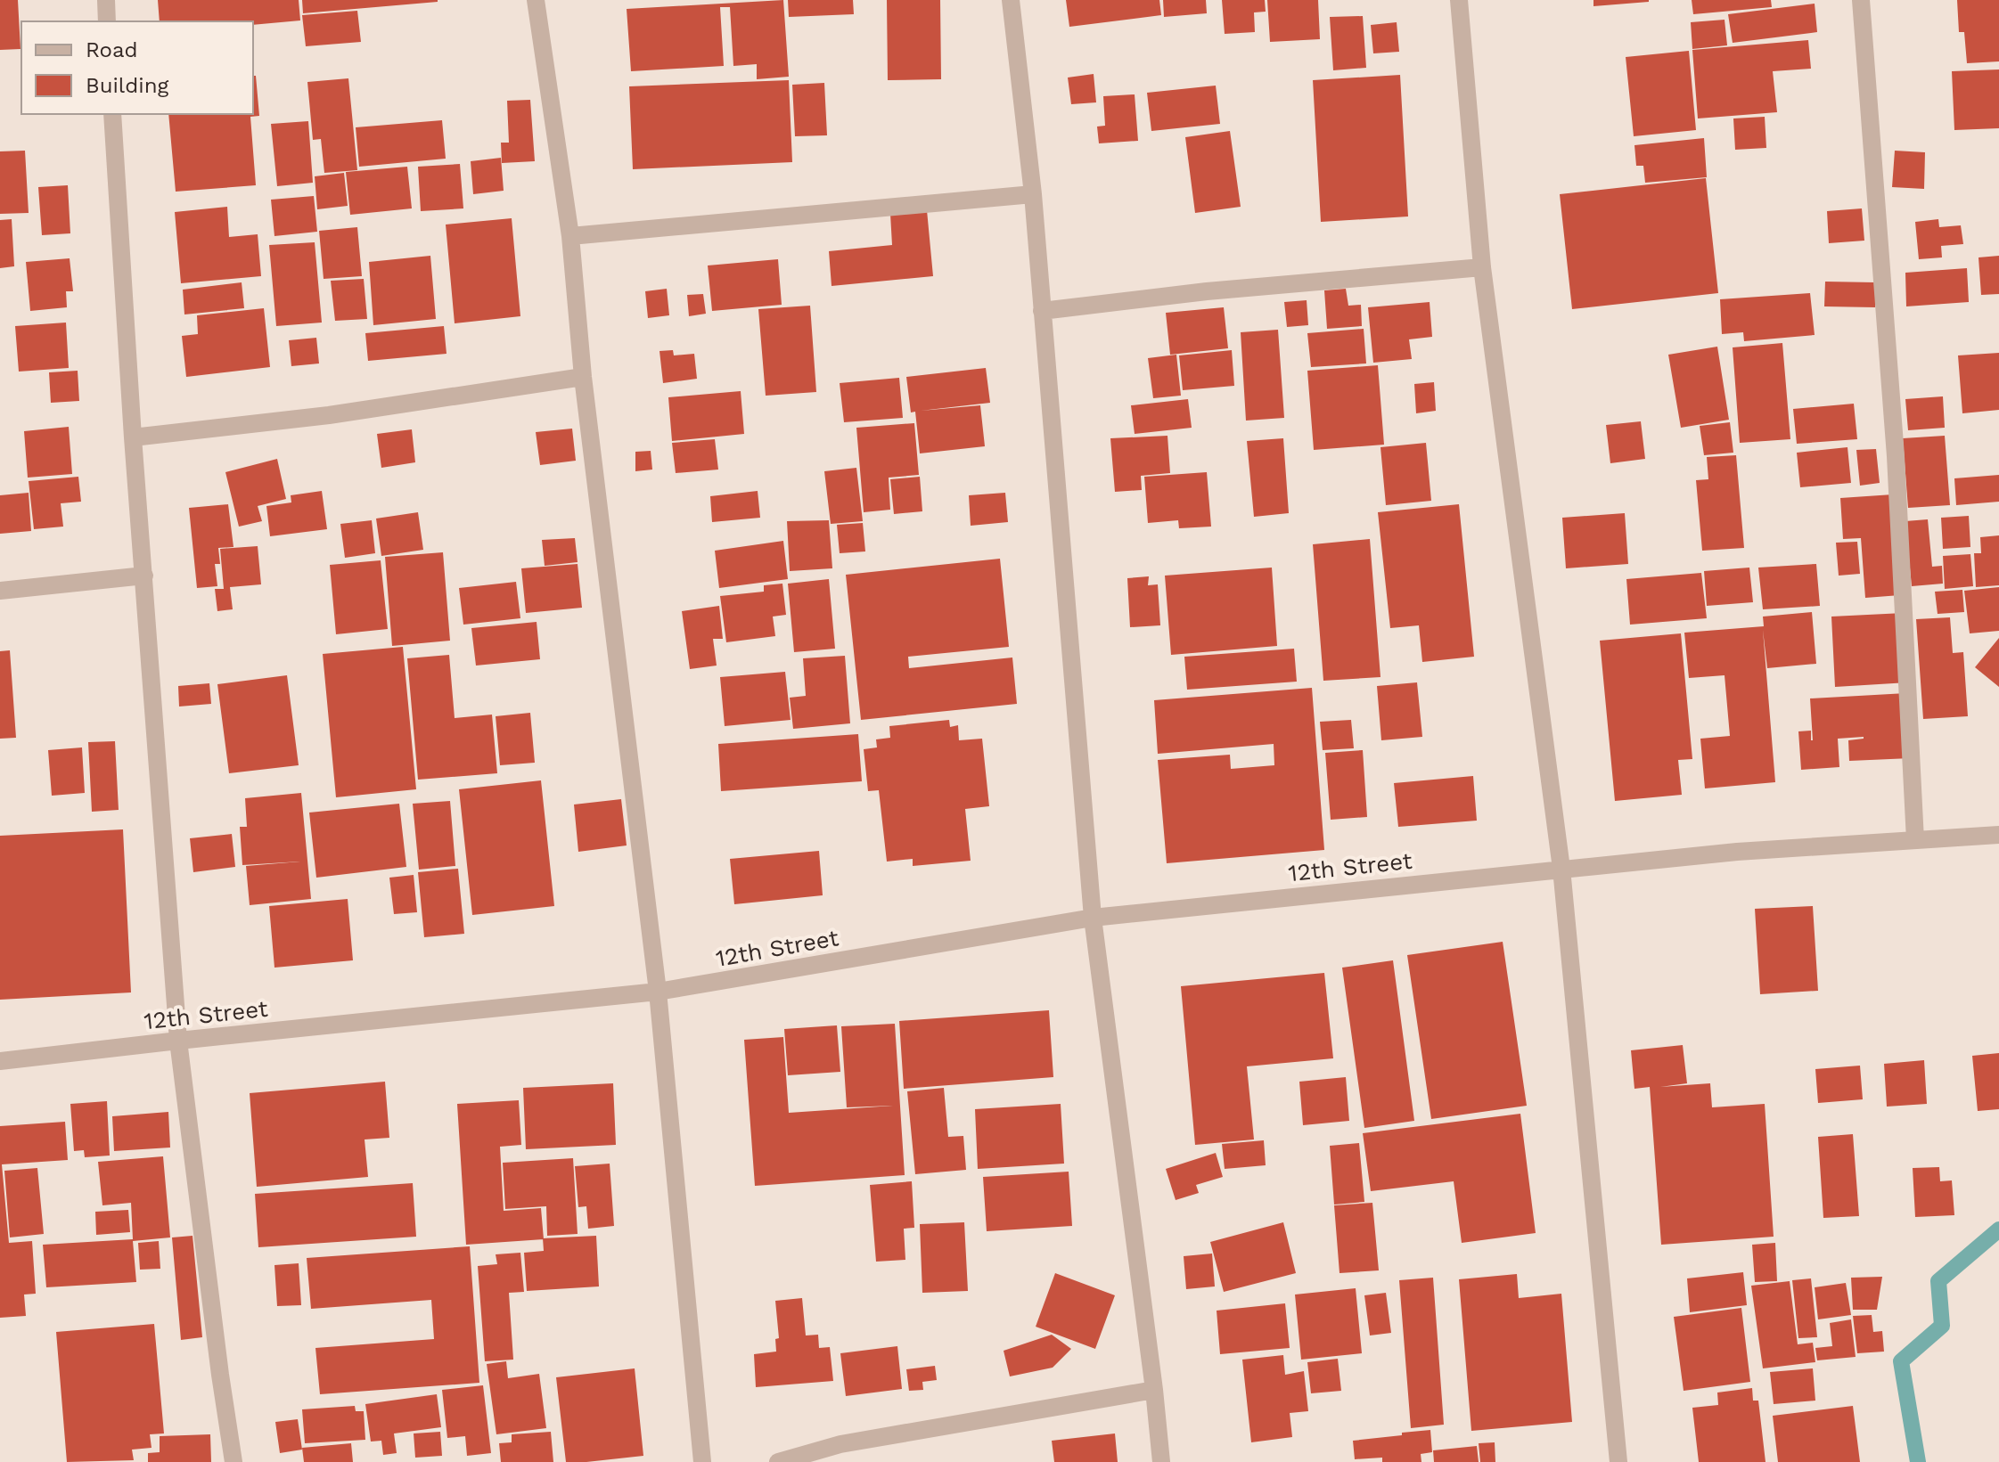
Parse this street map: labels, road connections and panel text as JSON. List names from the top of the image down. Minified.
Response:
{"streets":{"street":["12th Street"]},"legend":["Road","Building"]}
